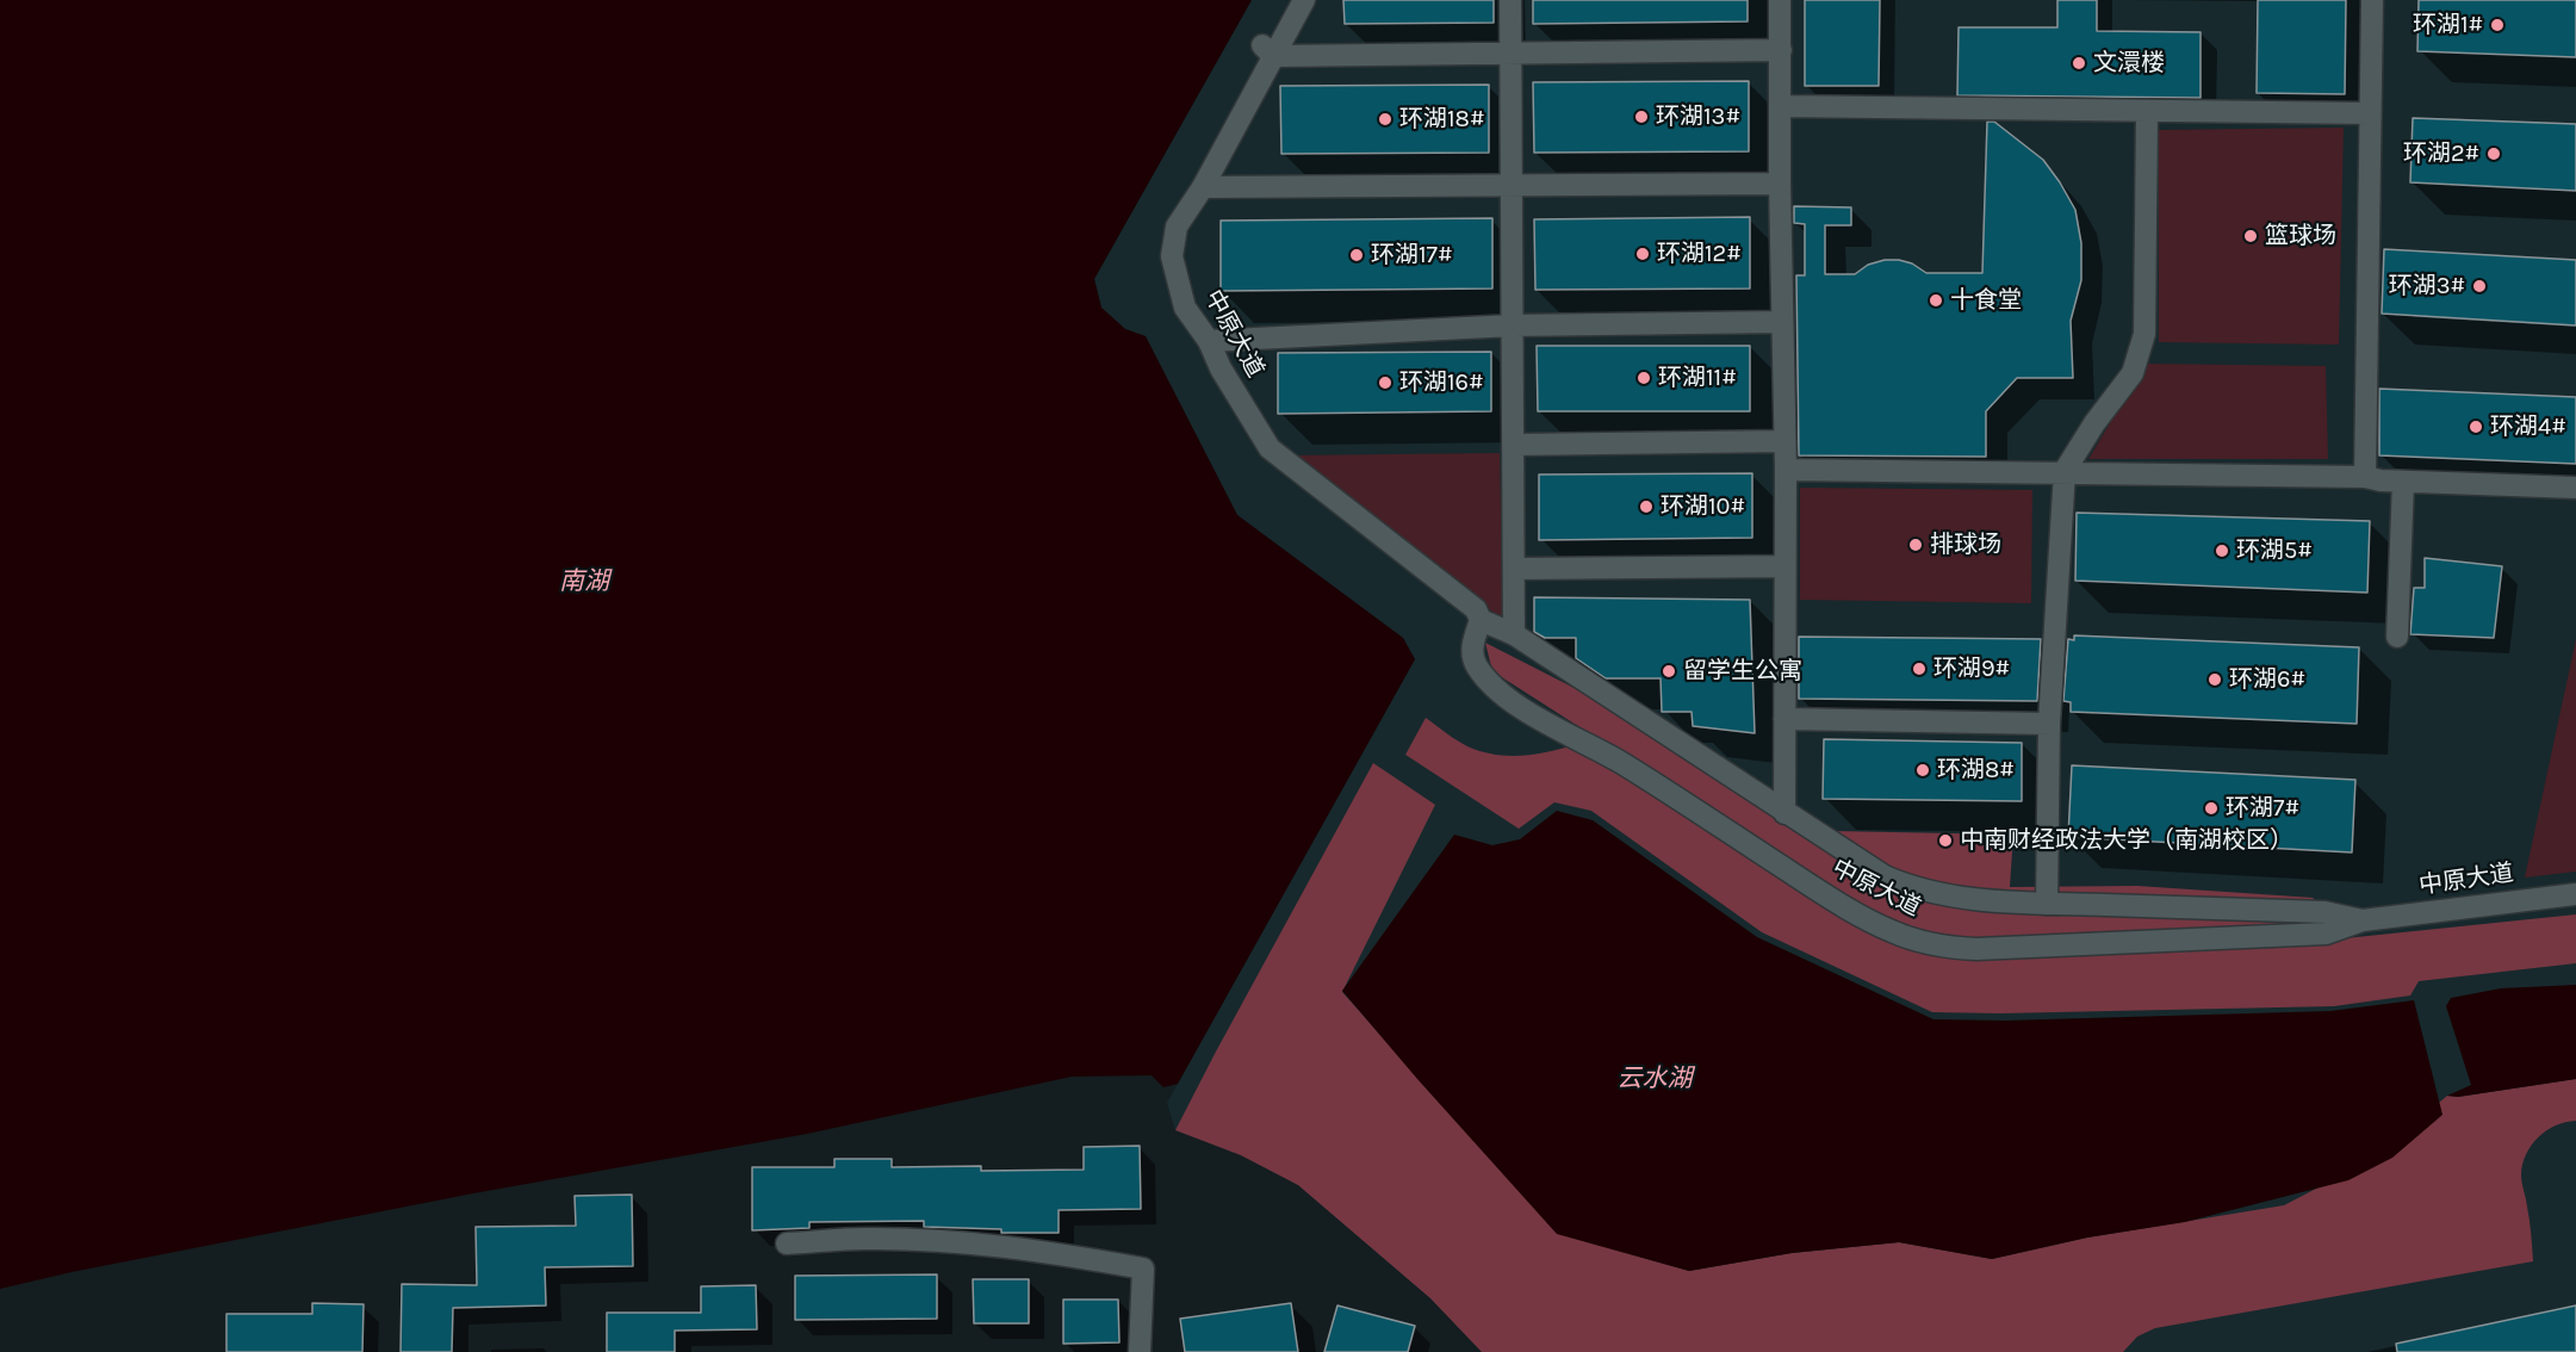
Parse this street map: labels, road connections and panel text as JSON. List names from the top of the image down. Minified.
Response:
{"streets":{"street":["中原大道"]},"water":["南湖","云水湖"],"places":["环湖1#","文澴楼","环湖13#","环湖18#","环湖2#","篮球场","环湖12#","环湖17#","环湖3#","十食堂","环湖11#","环湖16#","环湖4#","环湖10#","排球场","环湖5#","环湖9#","留学生公寓","环湖6#","环湖8#","环湖7#","中南财经政法大学（南湖校区）"]}
